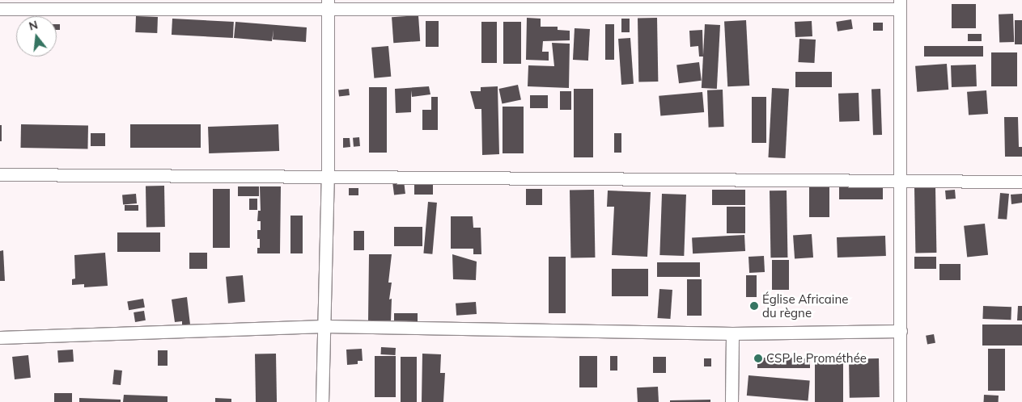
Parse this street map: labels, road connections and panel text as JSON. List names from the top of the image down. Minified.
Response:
{"places":["Église Africaine du règne","CSP le Prométhée"],"north":"top"}
